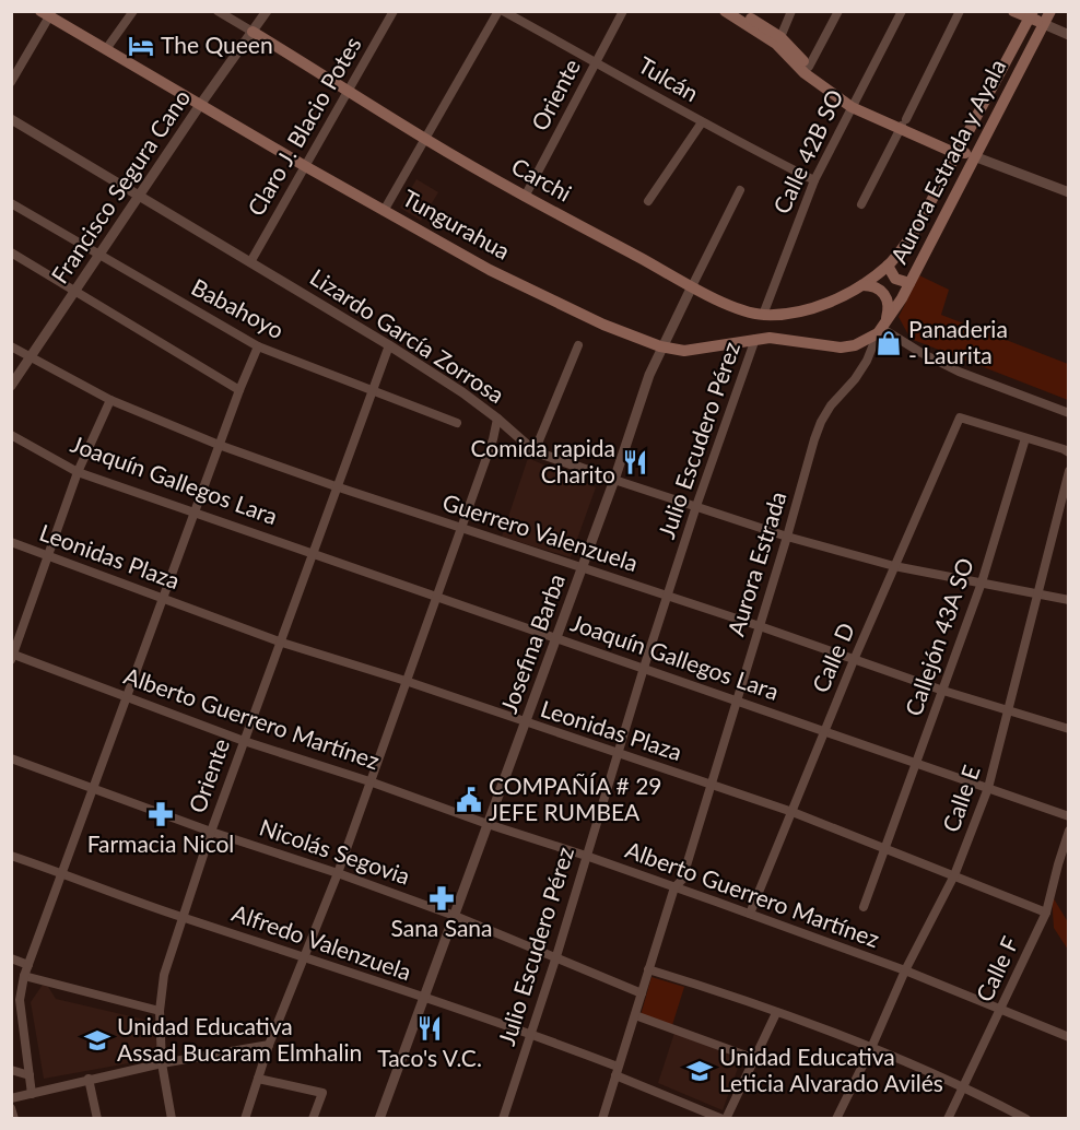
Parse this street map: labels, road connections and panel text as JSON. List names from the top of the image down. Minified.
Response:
{"streets":{"main road":["Aurora Estrada y Ayala","Carchi","Tungurahua"],"street":["Tulcán","Oriente","Claro J. Blacio Potes","Calle 42B SO","Francisco Segura Cano","Babahoyo","Lizardo García Zorrosa","Julio Escudero Pérez","Joaquín Gallegos Lara","Guerrero Valenzuela","Leonidas Plaza","Aurora Estrada","Callejón 43A SO","Josefina Barba","Calle D","Alberto Guerrero Martínez","Calle E","Nicolás Segovia","Alfredo Valenzuela","Calle F"]},"crossings":[["Tulcán","Oriente"],["Tulcán","Calle 42B SO"],["Oriente","Carchi"],["Oriente","Babahoyo"],["Oriente","Lizardo García Zorrosa"],["Oriente","Joaquín Gallegos Lara"],["Oriente","Guerrero Valenzuela"],["Oriente","Leonidas Plaza"],["Oriente","Alberto Guerrero Martínez"],["Oriente","Nicolás Segovia"],["Oriente","Alfredo Valenzuela"],["Claro J. Blacio Potes","Carchi"],["Claro J. Blacio Potes","Tungurahua"],["Claro J. Blacio Potes","Lizardo García Zorrosa"],["Calle 42B SO","Carchi"],["Aurora Estrada y Ayala","Carchi"],["Aurora Estrada y Ayala","Tungurahua"],["Aurora Estrada y Ayala","Aurora Estrada"],["Carchi","Francisco Segura Cano"],["Carchi","Josefina Barba"],["Francisco Segura Cano","Tungurahua"],["Francisco Segura Cano","Babahoyo"],["Francisco Segura Cano","Lizardo García Zorrosa"],["Francisco Segura Cano","Guerrero Valenzuela"],["Tungurahua","Julio Escudero Pérez"],["Tungurahua","Aurora Estrada"],["Tungurahua","Josefina Barba"],["Lizardo García Zorrosa","Julio Escudero Pérez"],["Lizardo García Zorrosa","Aurora Estrada"],["Lizardo García Zorrosa","Callejón 43A SO"],["Lizardo García Zorrosa","Josefina Barba"],["Lizardo García Zorrosa","Calle D"],["Lizardo García Zorrosa","Calle E"],["Julio Escudero Pérez","Joaquín Gallegos Lara"],["Julio Escudero Pérez","Guerrero Valenzuela"],["Julio Escudero Pérez","Leonidas Plaza"],["Julio Escudero Pérez","Alberto Guerrero Martínez"],["Julio Escudero Pérez","Nicolás Segovia"],["Julio Escudero Pérez","Alfredo Valenzuela"],["Joaquín Gallegos Lara","Aurora Estrada"],["Joaquín Gallegos Lara","Callejón 43A SO"],["Joaquín Gallegos Lara","Josefina Barba"],["Joaquín Gallegos Lara","Calle D"],["Joaquín Gallegos Lara","Calle E"],["Guerrero Valenzuela","Aurora Estrada"],["Guerrero Valenzuela","Callejón 43A SO"],["Guerrero Valenzuela","Josefina Barba"],["Guerrero Valenzuela","Calle D"],["Guerrero Valenzuela","Calle E"],["Leonidas Plaza","Aurora Estrada"],["Leonidas Plaza","Callejón 43A SO"],["Leonidas Plaza","Josefina Barba"],["Leonidas Plaza","Calle D"],["Leonidas Plaza","Calle E"],["Leonidas Plaza","Calle F"],["Aurora Estrada","Alberto Guerrero Martínez"],["Aurora Estrada","Nicolás Segovia"],["Aurora Estrada","Alfredo Valenzuela"],["Callejón 43A SO","Calle D"],["Josefina Barba","Alberto Guerrero Martínez"],["Josefina Barba","Nicolás Segovia"],["Josefina Barba","Alfredo Valenzuela"],["Calle D","Alberto Guerrero Martínez"],["Alberto Guerrero Martínez","Calle E"],["Alberto Guerrero Martínez","Calle F"]],"places":{"hotel":["The Queen"],"shop":["Panaderia - Laurita"],"restaurant":["Comida rapida Charito","Taco's V.C."],"public building":["COMPAÑÍA # 29 JEFE RUMBEA"],"pharmacy":["Farmacia Nicol","Sana Sana"],"school or university":["Unidad Educativa Assad Bucaram Elmhalin","Unidad Educativa Leticia Alvarado Avilés"]}}
